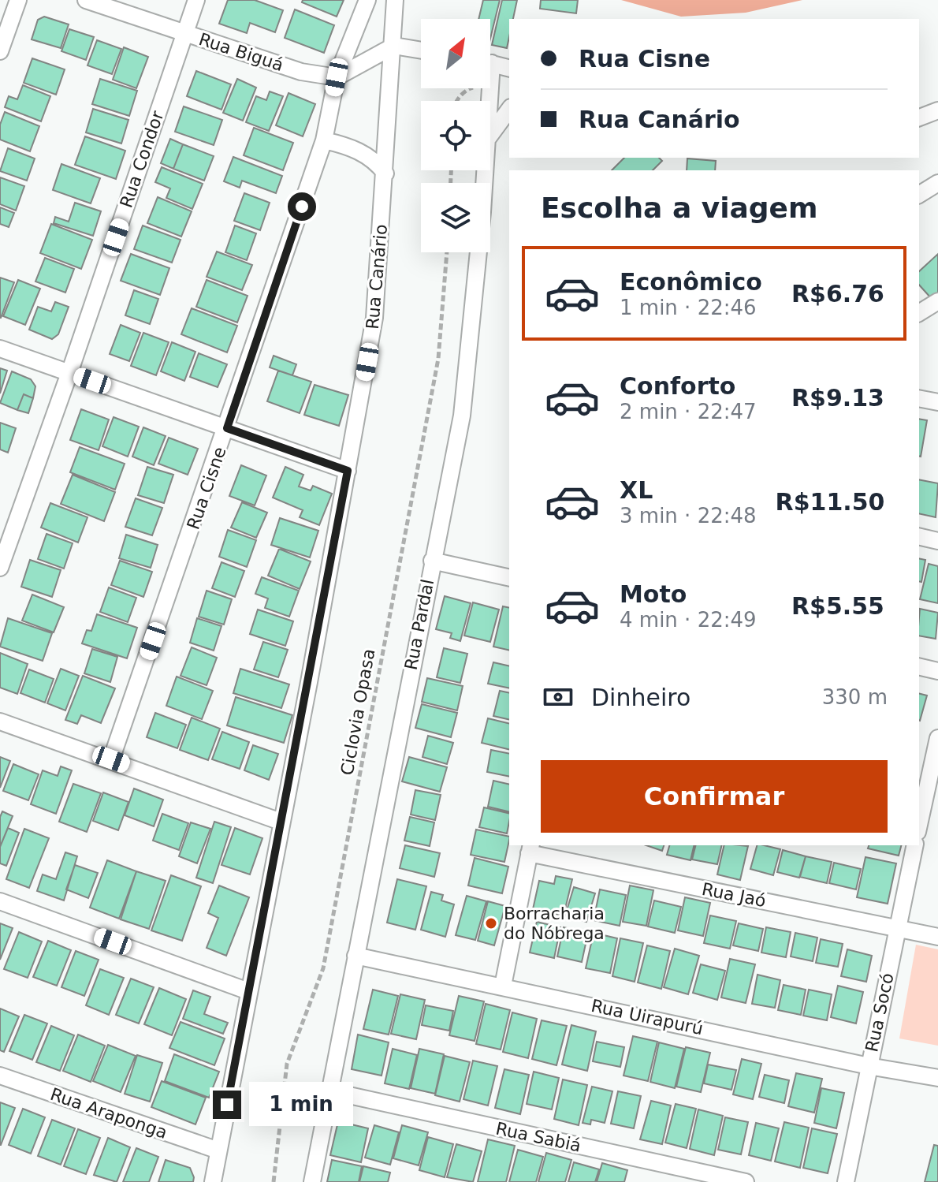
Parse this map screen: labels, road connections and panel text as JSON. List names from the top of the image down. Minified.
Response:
{"streets":{"street":["Rua Biguá","Rua Condor","Rua Canário","Rua Cisne","Rua Pardal","Rua Jaó","Rua Socó","Rua Uirapurú","Rua Araponga","Rua Sabiá"],"path":["Ciclovia Opasa"]},"crossings":[["Rua Biguá","Rua Condor"],["Rua Biguá","Rua Cisne"],["Rua Canário","Rua Araponga"],["Rua Pardal","Rua Uirapurú"],["Rua Pardal","Rua Sabiá"],["Rua Jaó","Rua Socó"],["Rua Socó","Rua Uirapurú"]],"places":["Borracharia do Nóbrega"],"north":"top right","page":{"banner":["Rua Cisne","Rua Canário"],"heading":"Escolha a viagem","list":[{"name":"Econômico","note":"1 min · 22:46","value":"R$6.76"},{"name":"Conforto","note":"2 min · 22:47","value":"R$9.13"},{"name":"XL","note":"3 min · 22:48","value":"R$11.50"},{"name":"Moto","note":"4 min · 22:49","value":"R$5.55"}],"pay":["Dinheiro","330 m"],"buttons":"Confirmar","bubble":"1 min"}}
